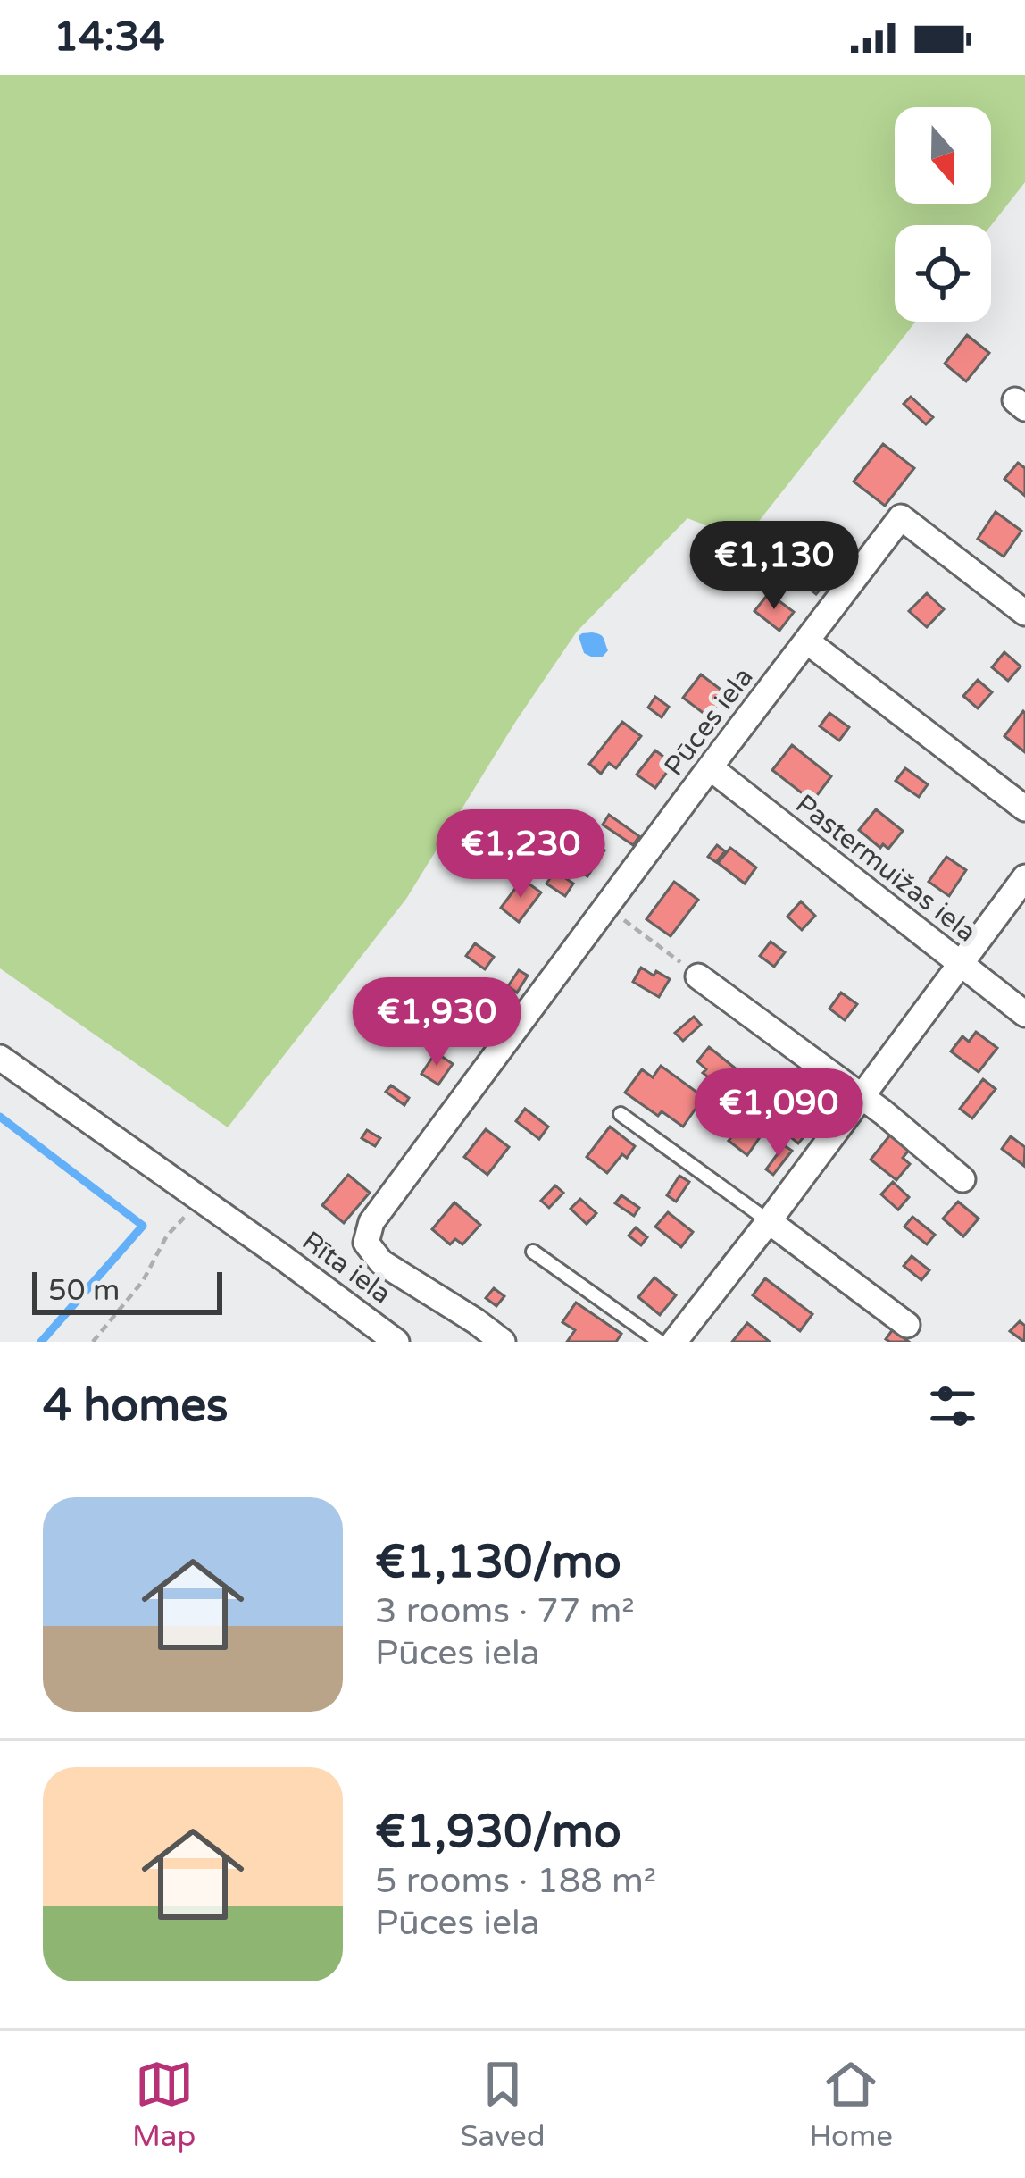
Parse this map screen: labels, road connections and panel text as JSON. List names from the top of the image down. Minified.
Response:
{"streets":{"street":["Pūces iela","Pastermuižas iela","Rīta iela"]},"crossings":[["Pūces iela","Pastermuižas iela"]],"scale_bar":"50 m","north":"bottom","page":{"status":"14:34","price":["€1,130","€1,230","€1,930","€1,090"],"scale":"50 m","heading":"4 homes","list":[{"name":"€1,130/mo","note":"3 rooms · 77 m² · Pūces iela"},{"name":"€1,930/mo","note":"5 rooms · 188 m² · Pūces iela"}],"tabs":["Map","Saved","Home"]}}
